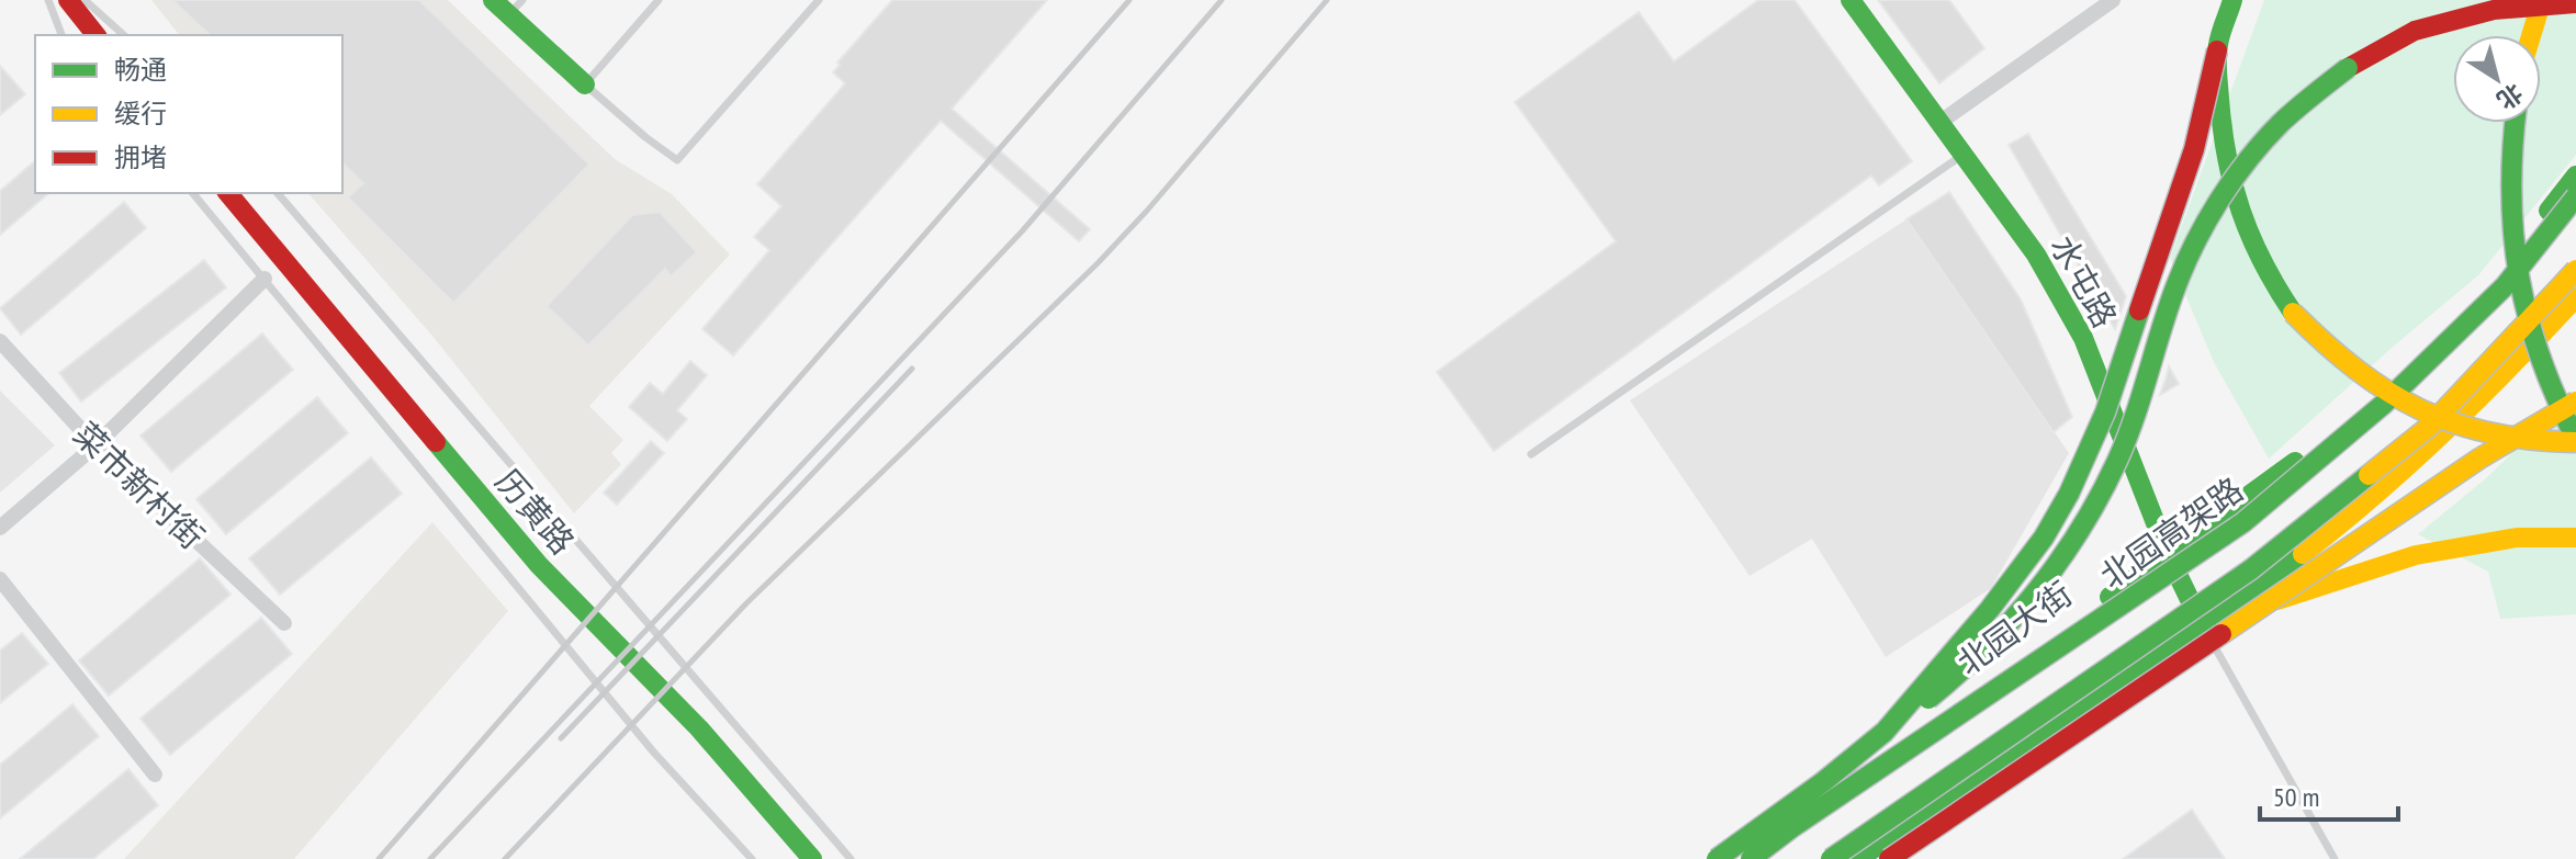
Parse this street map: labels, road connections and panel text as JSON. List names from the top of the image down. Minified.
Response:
{"streets":{"main road":["水屯路","历黄路","北园高架路","北园大街"],"street":["菜市新村街"]},"crossings":[["水屯路","北园大街"]],"legend":["畅通","缓行","拥堵"],"scale_bar":"50 m","north":"bottom right"}
